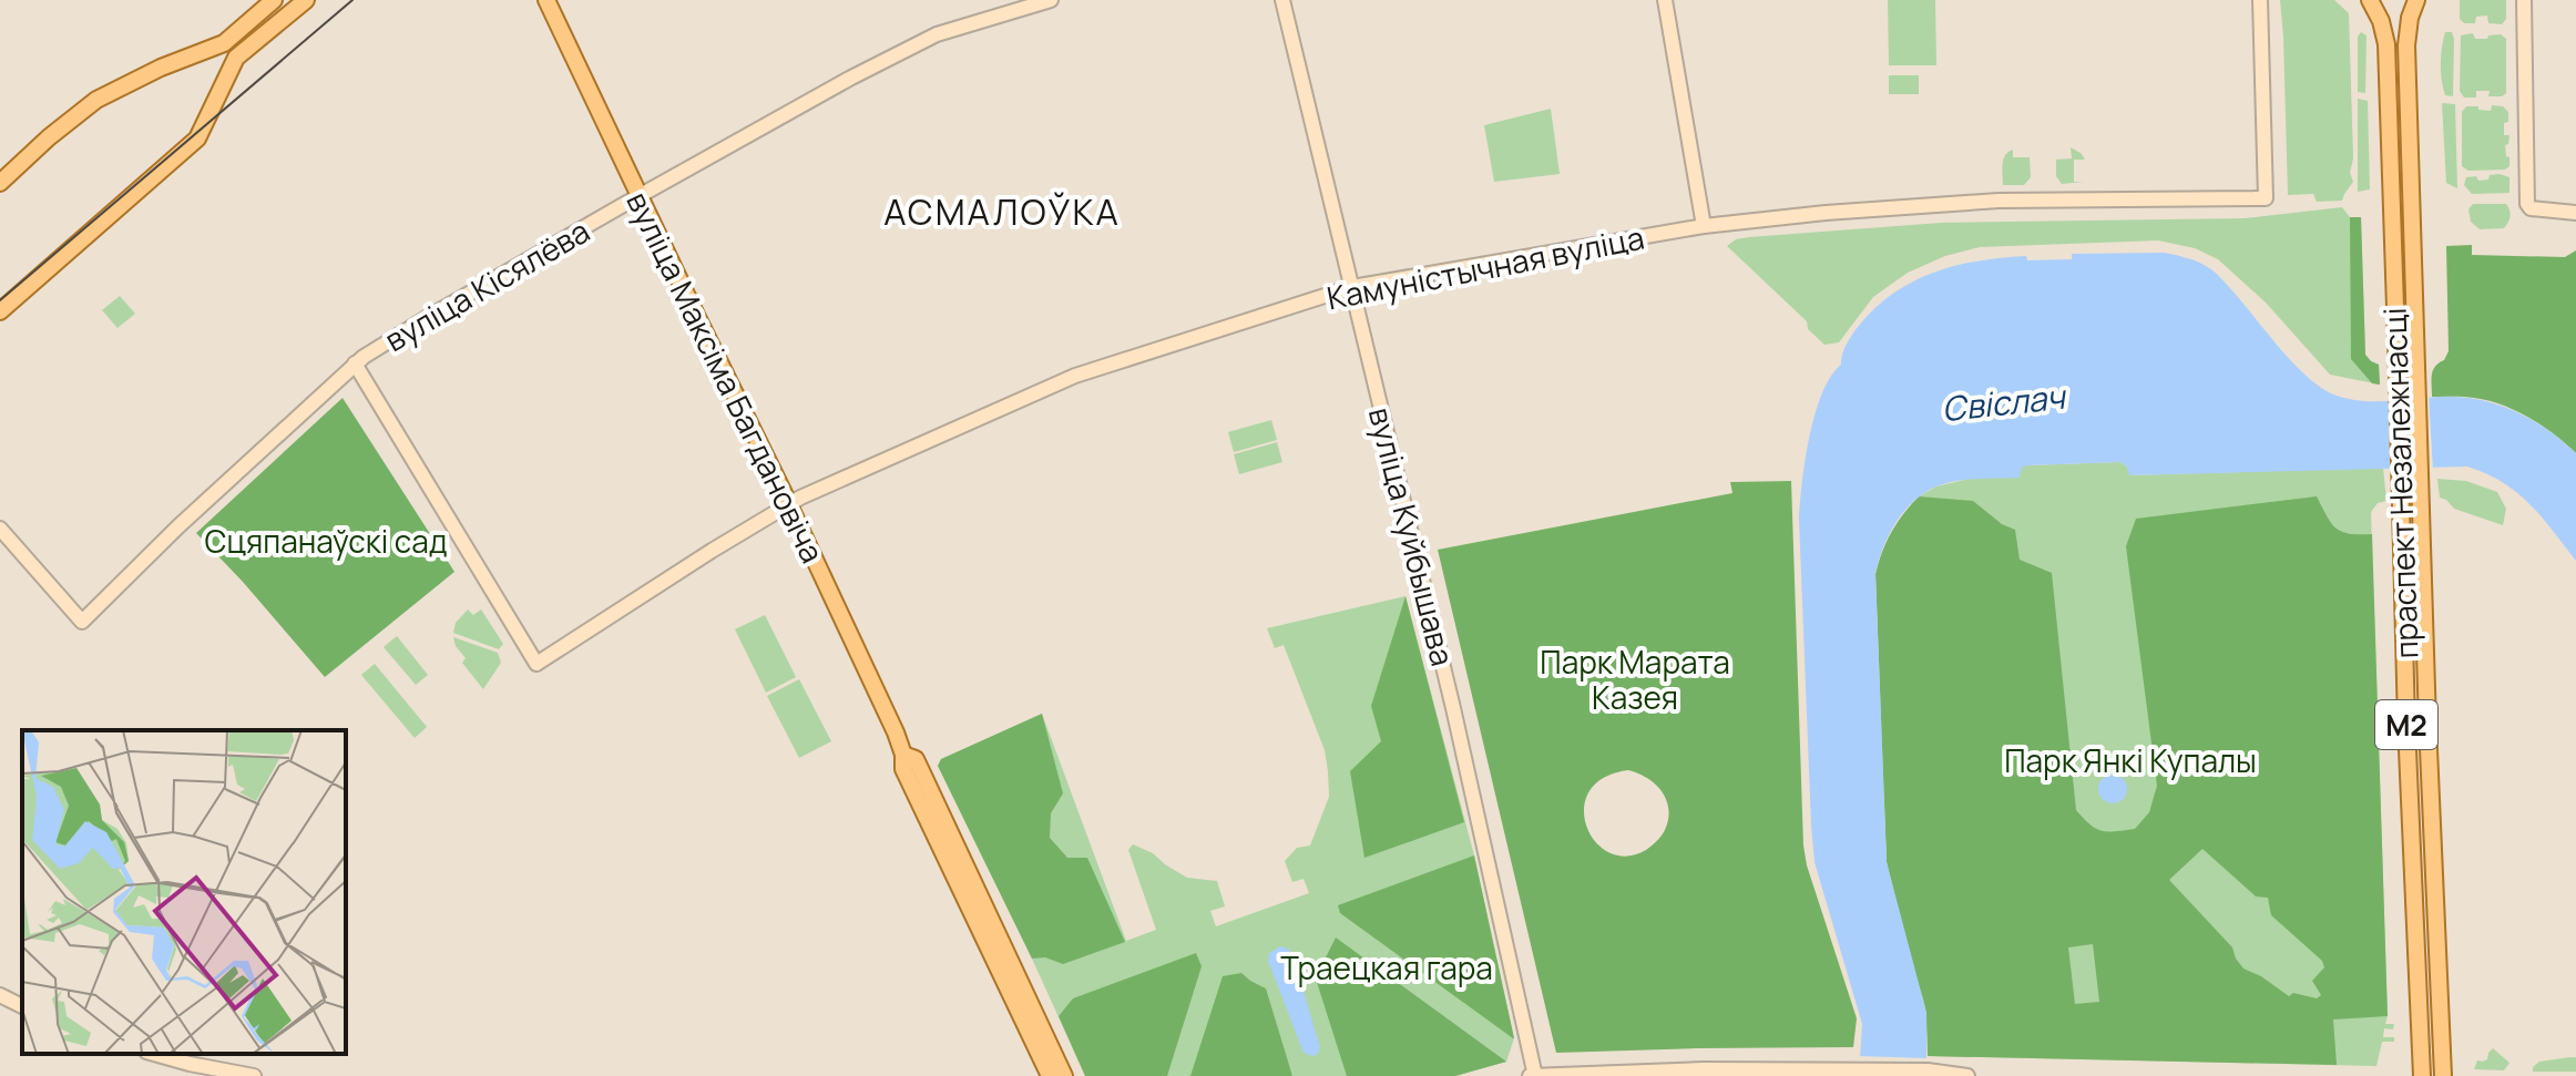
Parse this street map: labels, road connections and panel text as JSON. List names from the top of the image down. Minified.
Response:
{"streets":{"main road":["вуліца Максіма Багдановіча","праспект Незалежнасці","М2"],"street":["Камуністычная вуліца","вуліца Кісялёва","вуліца Куйбышава"]},"crossings":[["Камуністычная вуліца","вуліца Кісялёва"],["Камуністычная вуліца","вуліца Максіма Багдановіча"],["Камуністычная вуліца","вуліца Куйбышава"],["вуліца Кісялёва","вуліца Максіма Багдановіча"]],"districts":["АСМАЛОЎКА"],"water":["Свіслач"],"parks":["Сцяпанаўскі сад","Парк Марата Казея","Парк Янкі Купалы","Траецкая гара"]}
